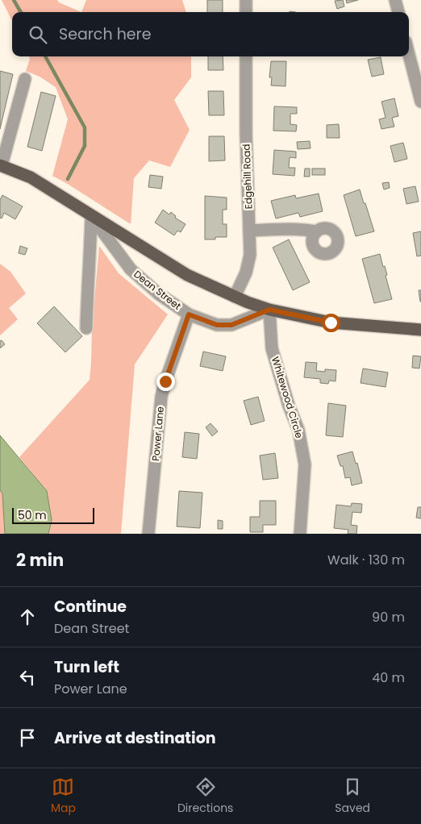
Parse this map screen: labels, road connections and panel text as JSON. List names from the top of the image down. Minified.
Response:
{"streets":{"main road":["Dean Street"],"street":["Edgehill Road","Whitewood Circle","Power Lane"]},"crossings":[["Edgehill Road","Dean Street"],["Dean Street","Whitewood Circle"],["Dean Street","Power Lane"]],"scale_bar":"50 m","page":{"search":"Search here","scale":"50 m","heading":["2 min","Walk · 130 m"],"list":[["Continue","Dean Street","90 m"],["Turn left","Power Lane","40 m"],"Arrive at destination"],"nav":["Map","Directions","Saved"]}}
